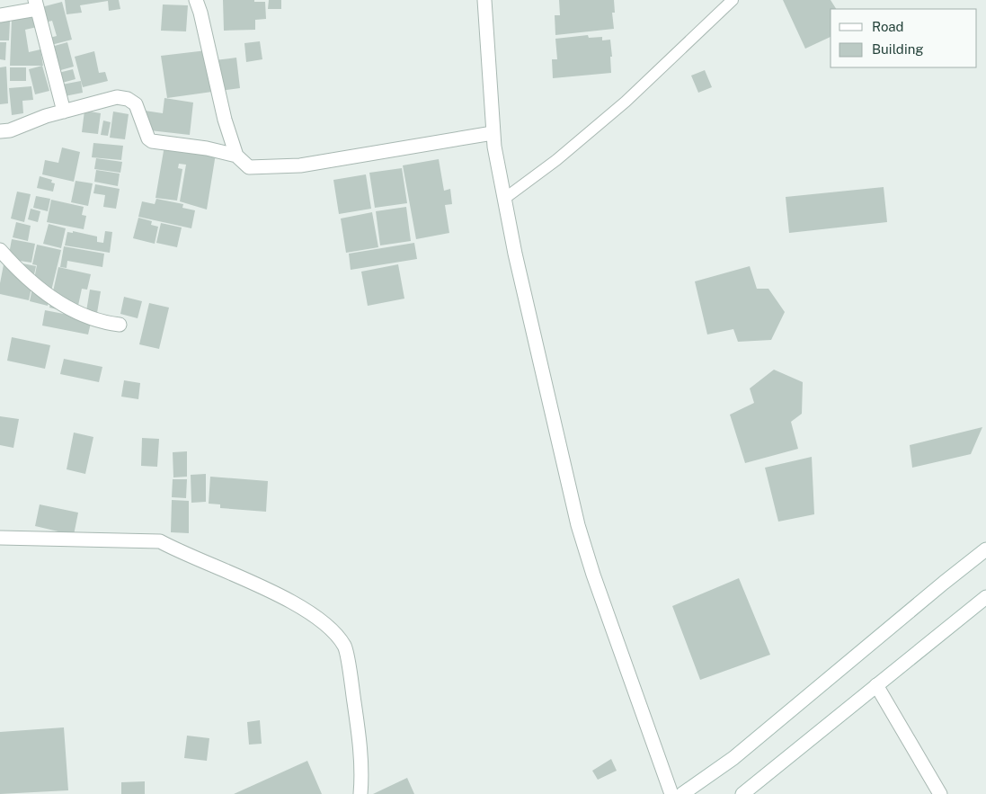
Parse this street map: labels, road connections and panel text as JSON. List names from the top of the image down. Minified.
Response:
{"legend":["Road","Building"]}
